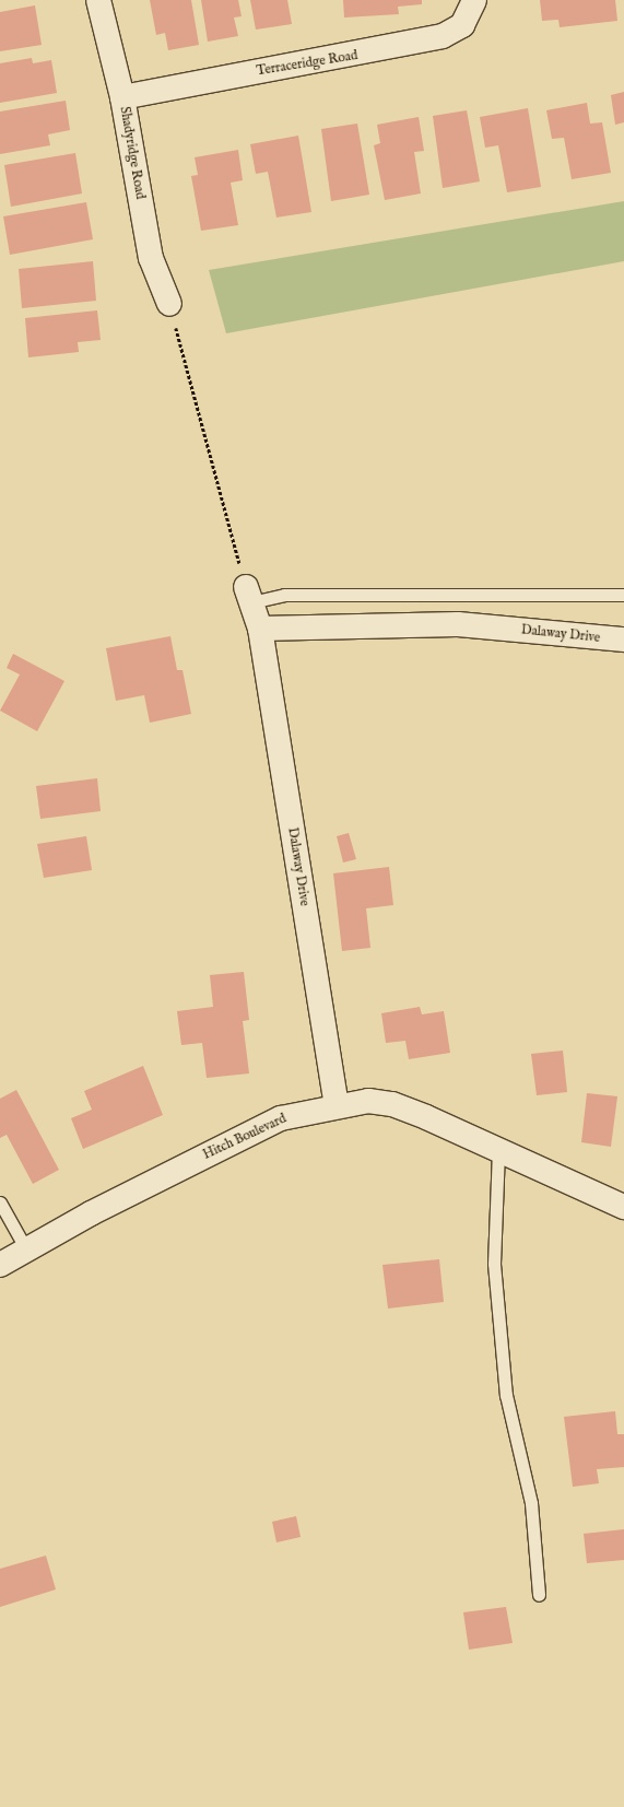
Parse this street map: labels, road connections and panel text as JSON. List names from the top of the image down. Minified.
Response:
{"streets":{"street":["Terraceridge Road","Shadyridge Road","Dalaway Drive","Hitch Boulevard"]},"crossings":[["Terraceridge Road","Shadyridge Road"],["Dalaway Drive","Hitch Boulevard"]]}
